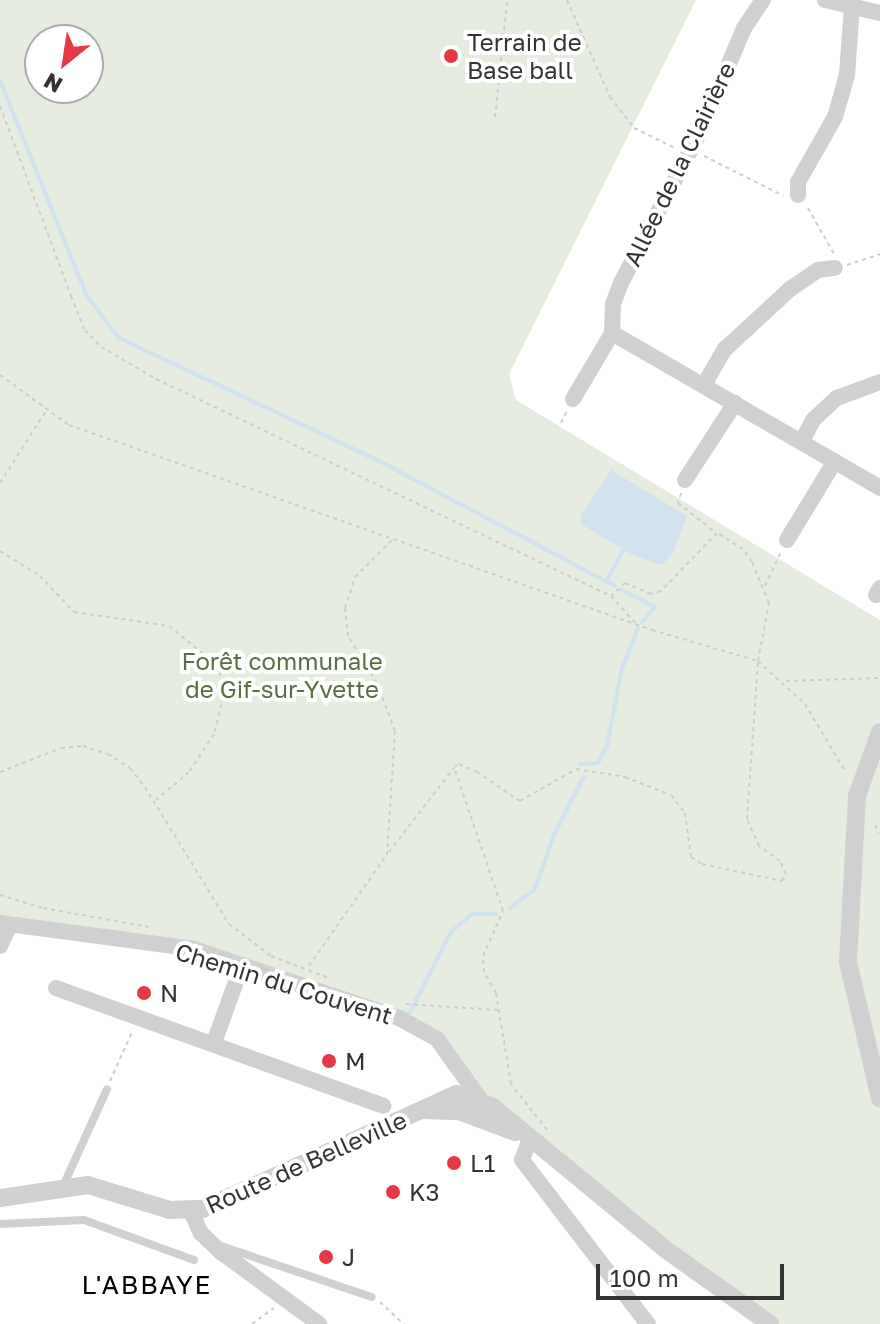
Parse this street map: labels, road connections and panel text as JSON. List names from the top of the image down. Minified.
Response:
{"streets":{"street":["Allée de la Clairière","Chemin du Couvent","Route de Belleville"]},"crossings":[["Chemin du Couvent","Route de Belleville"]],"districts":["L'ABBAYE"],"parks":["Forêt communale de Gif-sur-Yvette"],"places":["Terrain de Base ball","N","M","L1","K3","J"],"scale_bar":"100 m","north":"bottom left"}
